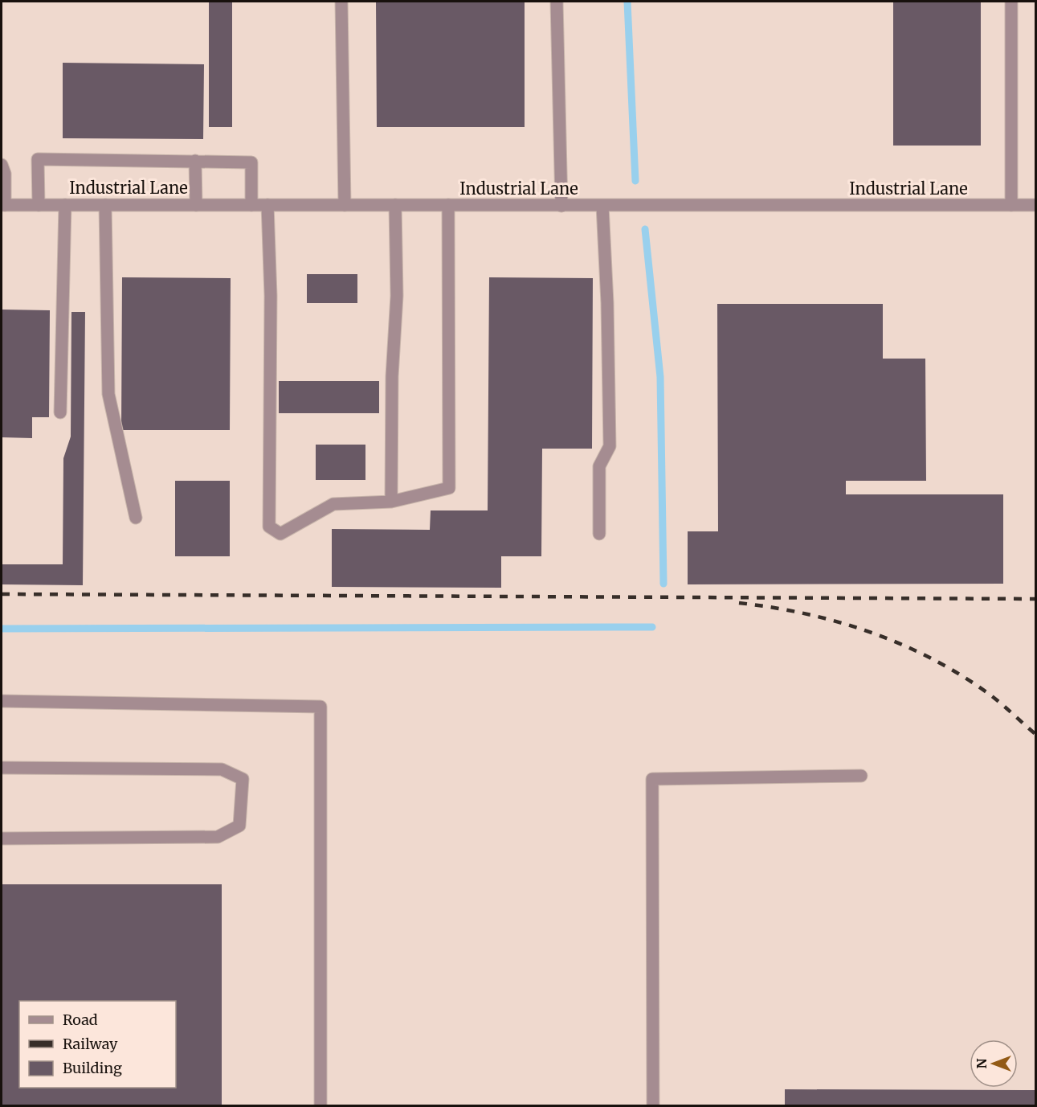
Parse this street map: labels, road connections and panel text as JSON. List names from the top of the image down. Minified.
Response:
{"streets":{"street":["Industrial Lane"]},"legend":["Road","Railway","Building"],"north":"left"}
